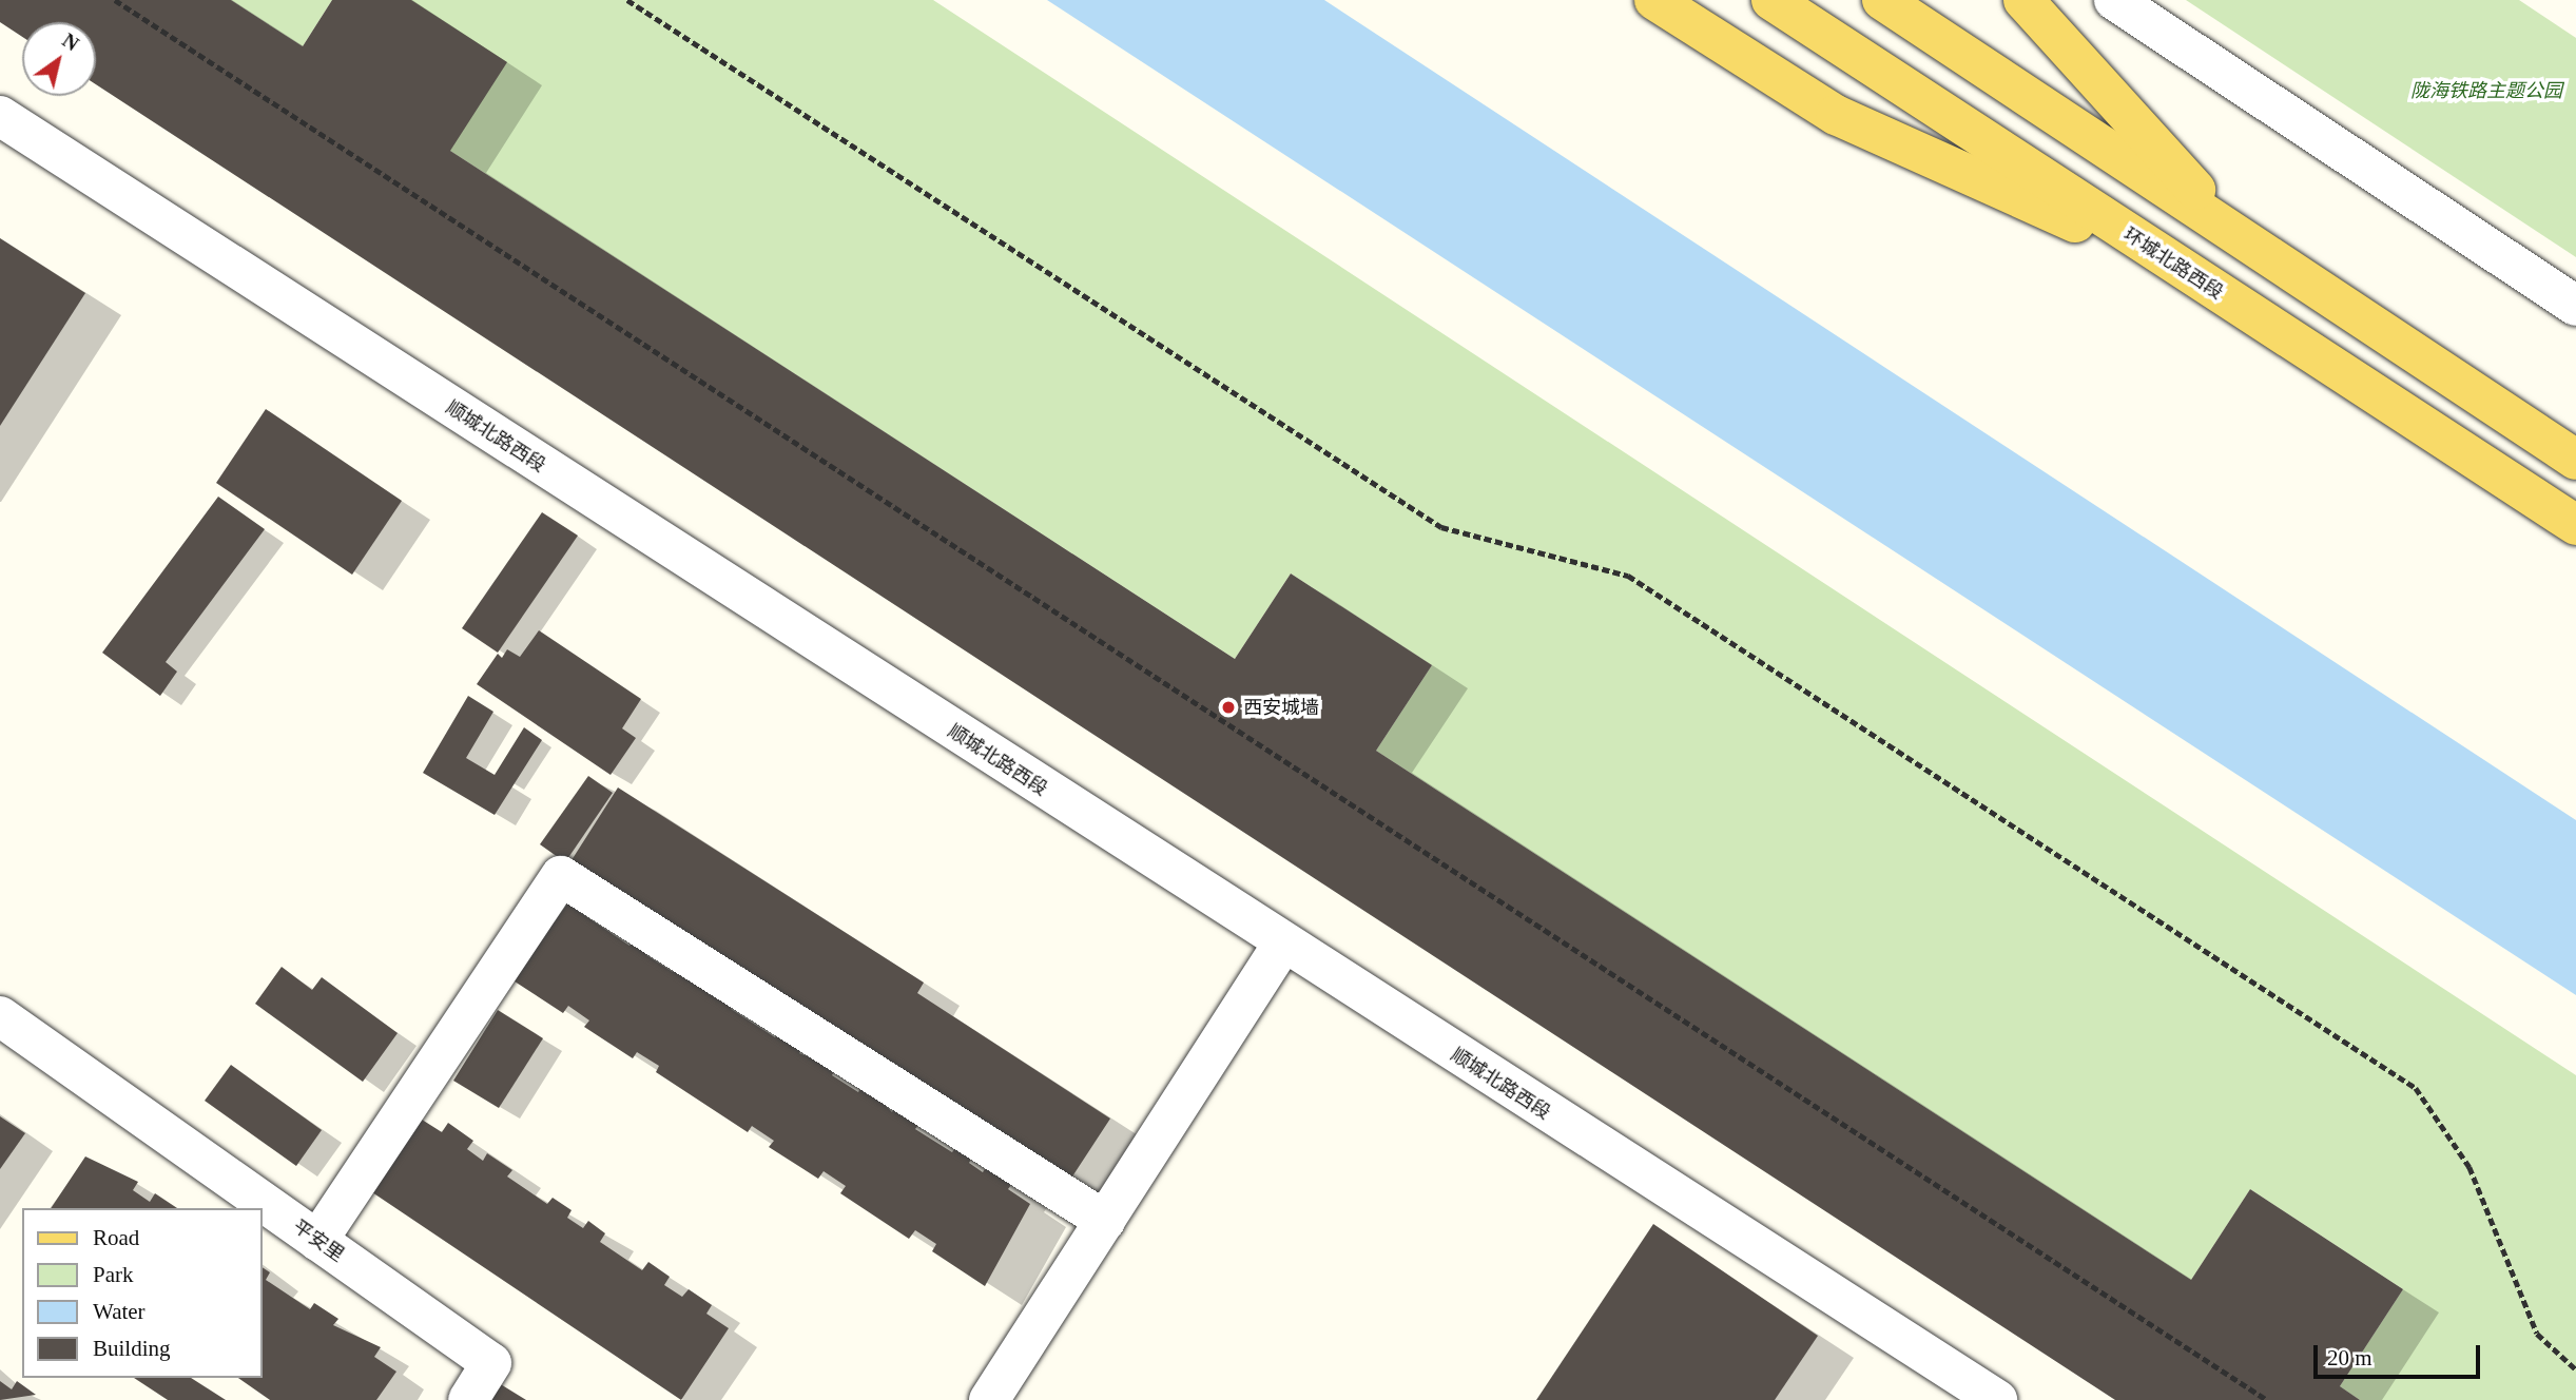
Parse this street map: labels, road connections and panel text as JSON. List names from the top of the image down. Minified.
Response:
{"streets":{"main road":["环城北路西段"],"street":["顺城北路西段","平安里"]},"parks":["陇海铁路主题公园"],"places":["西安城墙"],"legend":["Road","Park","Water","Building"],"scale_bar":"20 m","north":"top right"}
